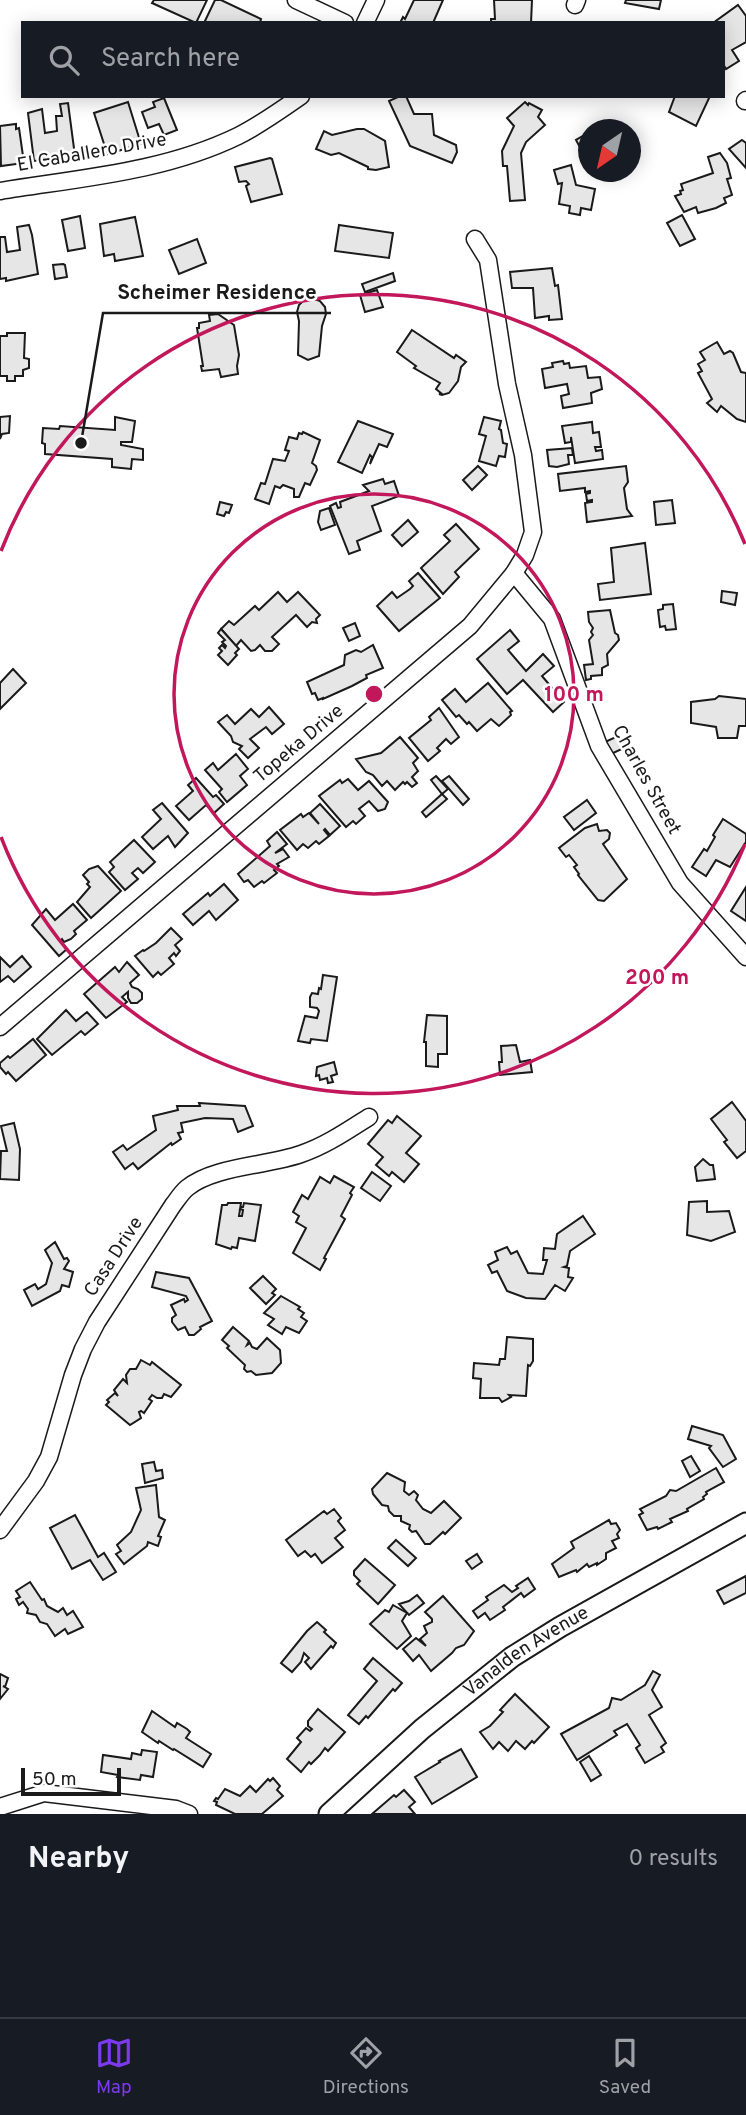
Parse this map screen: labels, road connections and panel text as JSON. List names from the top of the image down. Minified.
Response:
{"streets":{"main road":["Vanalden Avenue"],"street":["El Caballero Drive","Topeka Drive","Charles Street","Casa Drive"]},"crossings":[["Topeka Drive","Charles Street"]],"places":["Scheimer Residence"],"scale_bar":"50 m","north":"bottom left","page":{"search":"Search here","scale":"50 m","heading":["Nearby","0 results"],"nav":["Map","Directions","Saved"]},"rings":["100 m","200 m"]}
